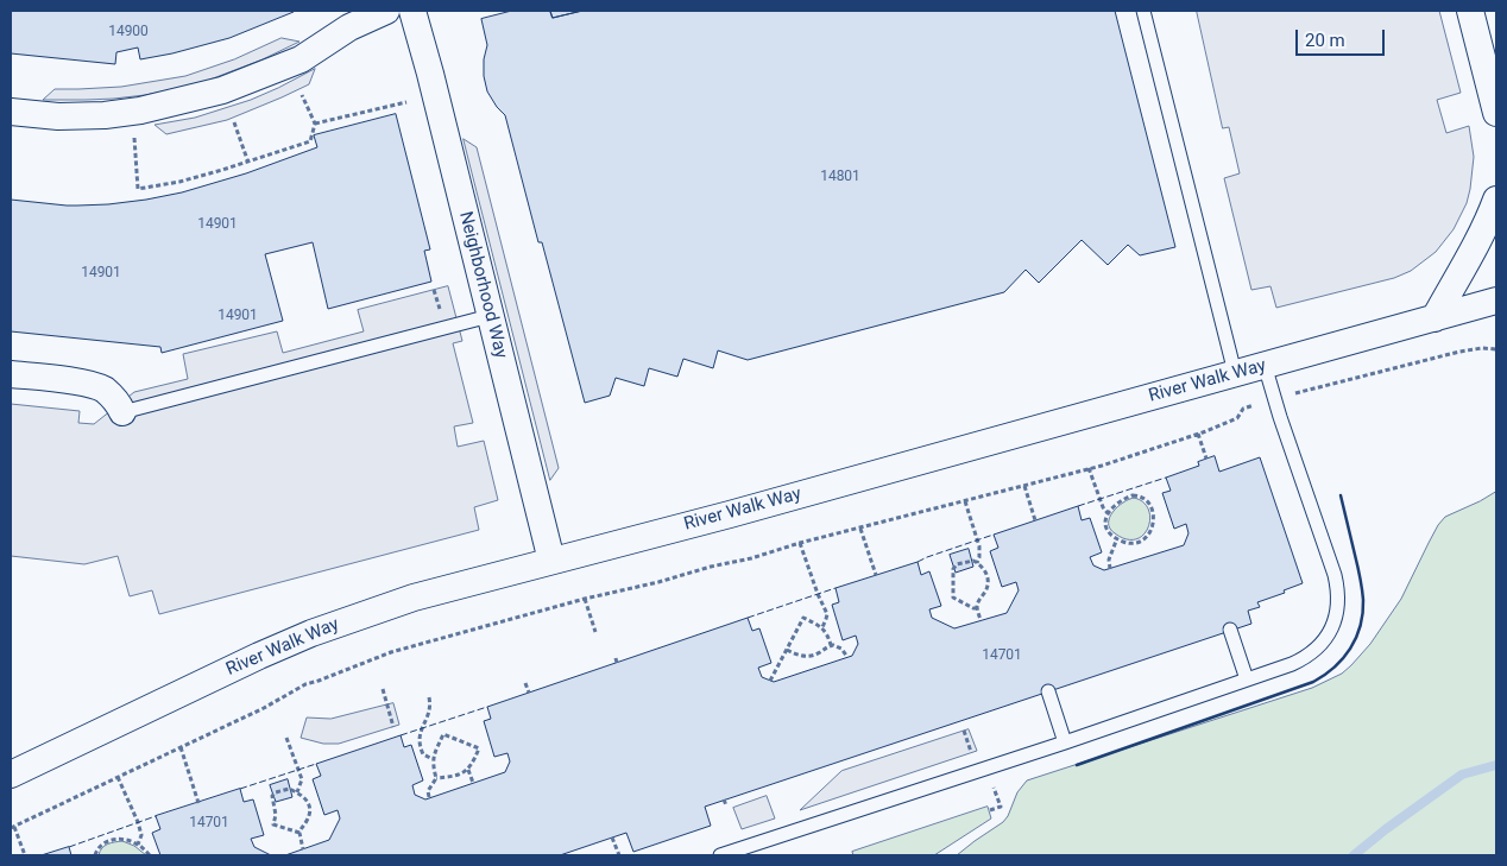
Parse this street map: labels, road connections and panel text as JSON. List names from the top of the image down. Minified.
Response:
{"streets":{"street":["Neighborhood Way","River Walk Way"]},"crossings":[["Neighborhood Way","River Walk Way"]],"house_numbers":["14900","14801","14901","14901","14901","14701","14701"],"scale_bar":"20 m"}
